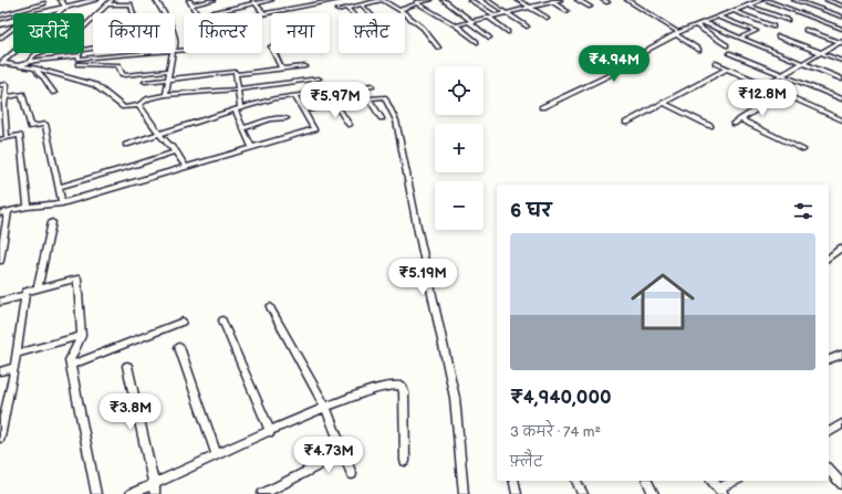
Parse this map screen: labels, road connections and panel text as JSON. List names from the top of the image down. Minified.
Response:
{"page":{"chip":["खरीदें","किराया","फ़िल्टर","नया","फ़्लैट"],"price":["₹4.94M","₹12.8M","₹5.97M","₹5.19M","₹3.8M","₹4.73M"],"map_buttons":["+","−"],"heading":"6 घर","list":[{"name":"₹4,940,000","note":"3 कमरे · 74 m² · फ़्लैट"}]}}
